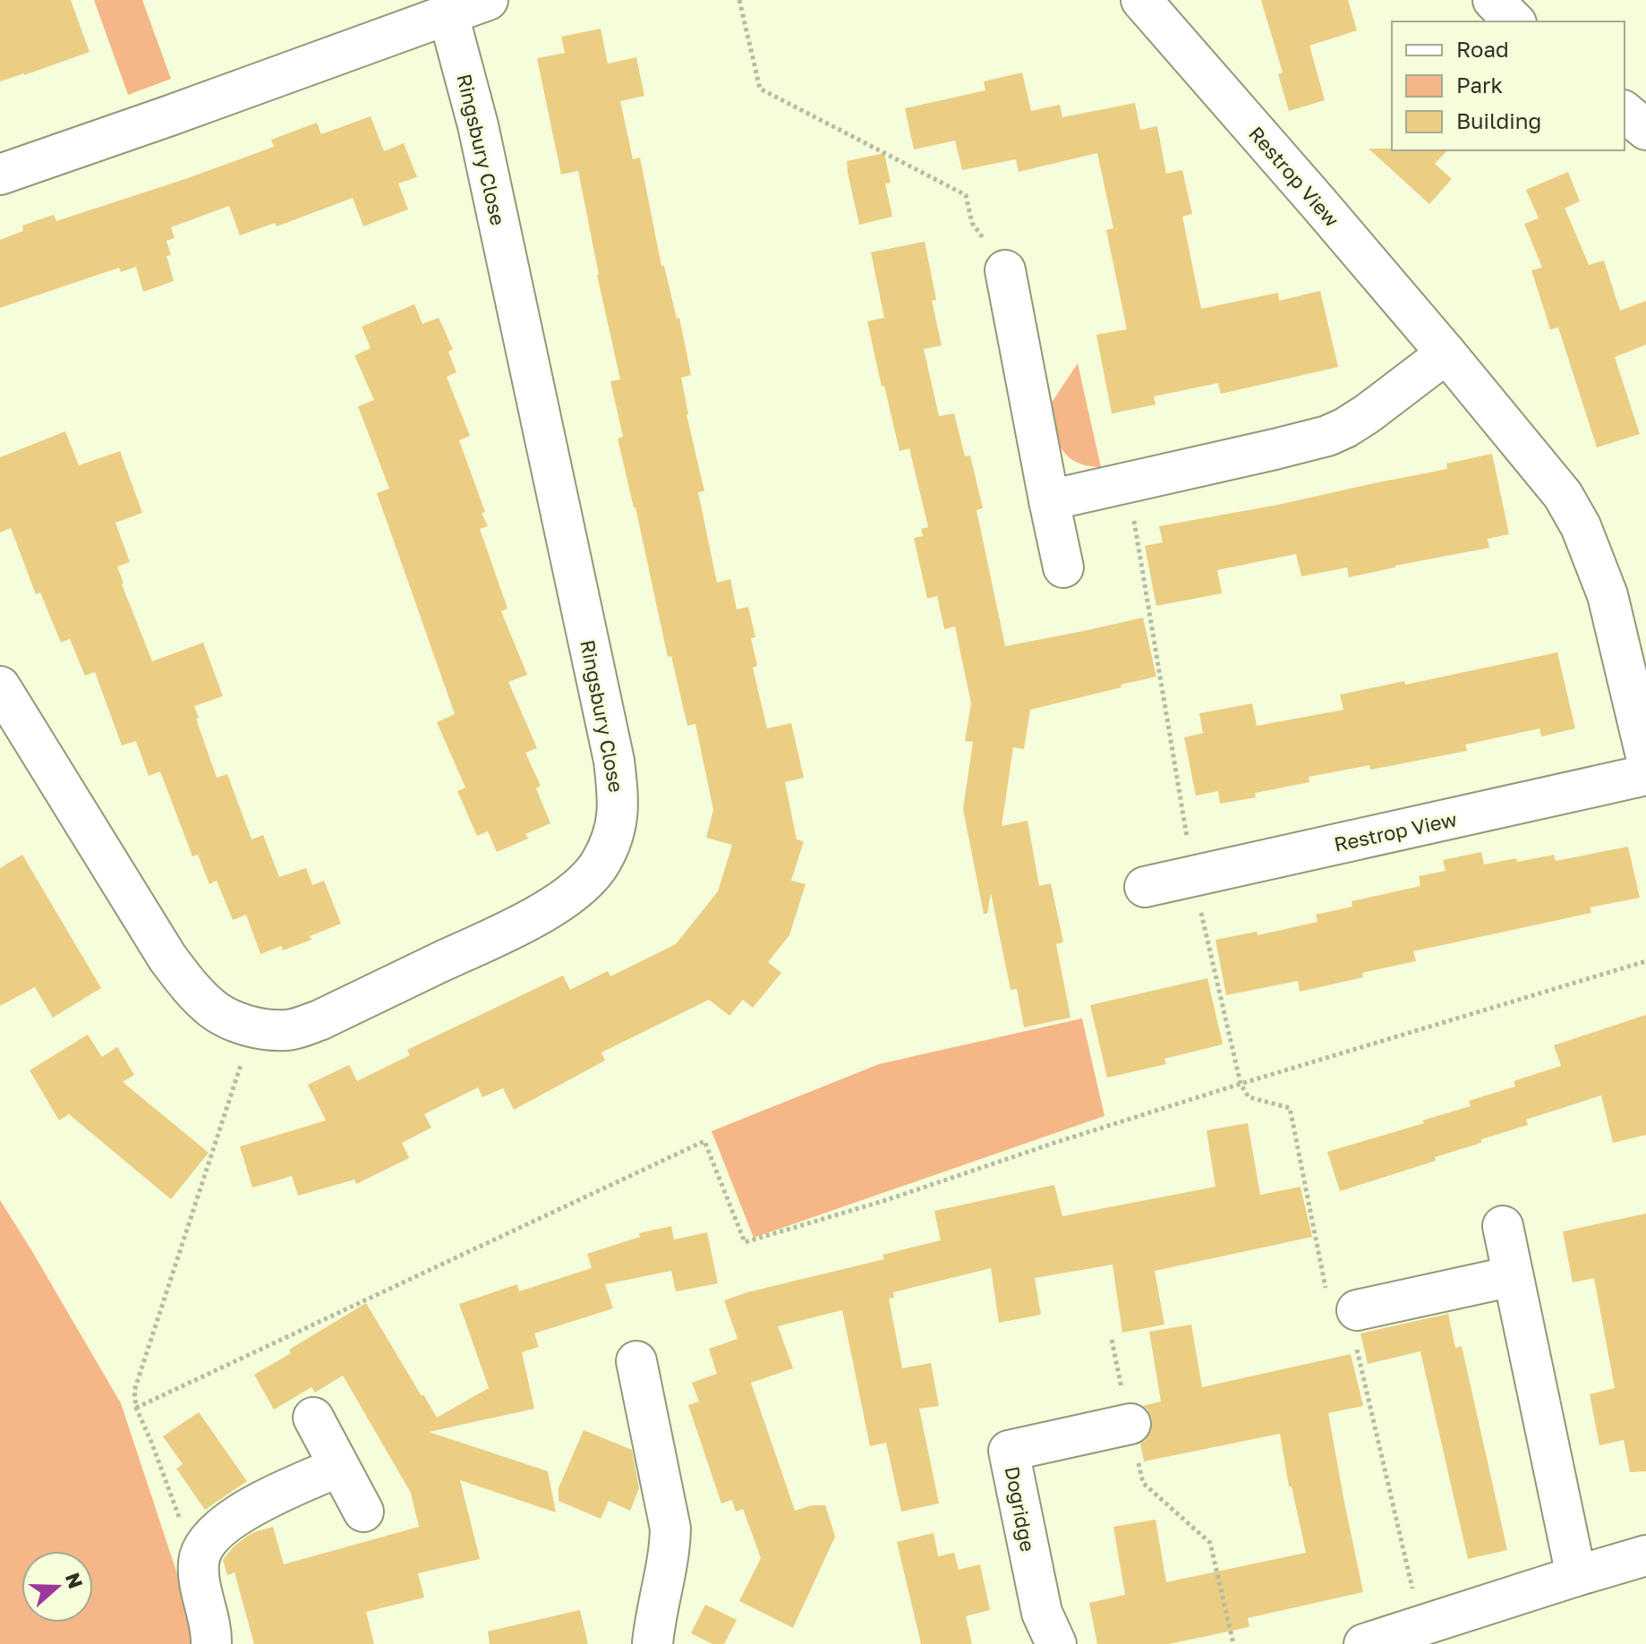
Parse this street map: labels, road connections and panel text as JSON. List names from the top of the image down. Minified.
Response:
{"streets":{"street":["Ringsbury Close","Restrop View","Dogridge"]},"legend":["Road","Park","Building"],"north":"right"}
